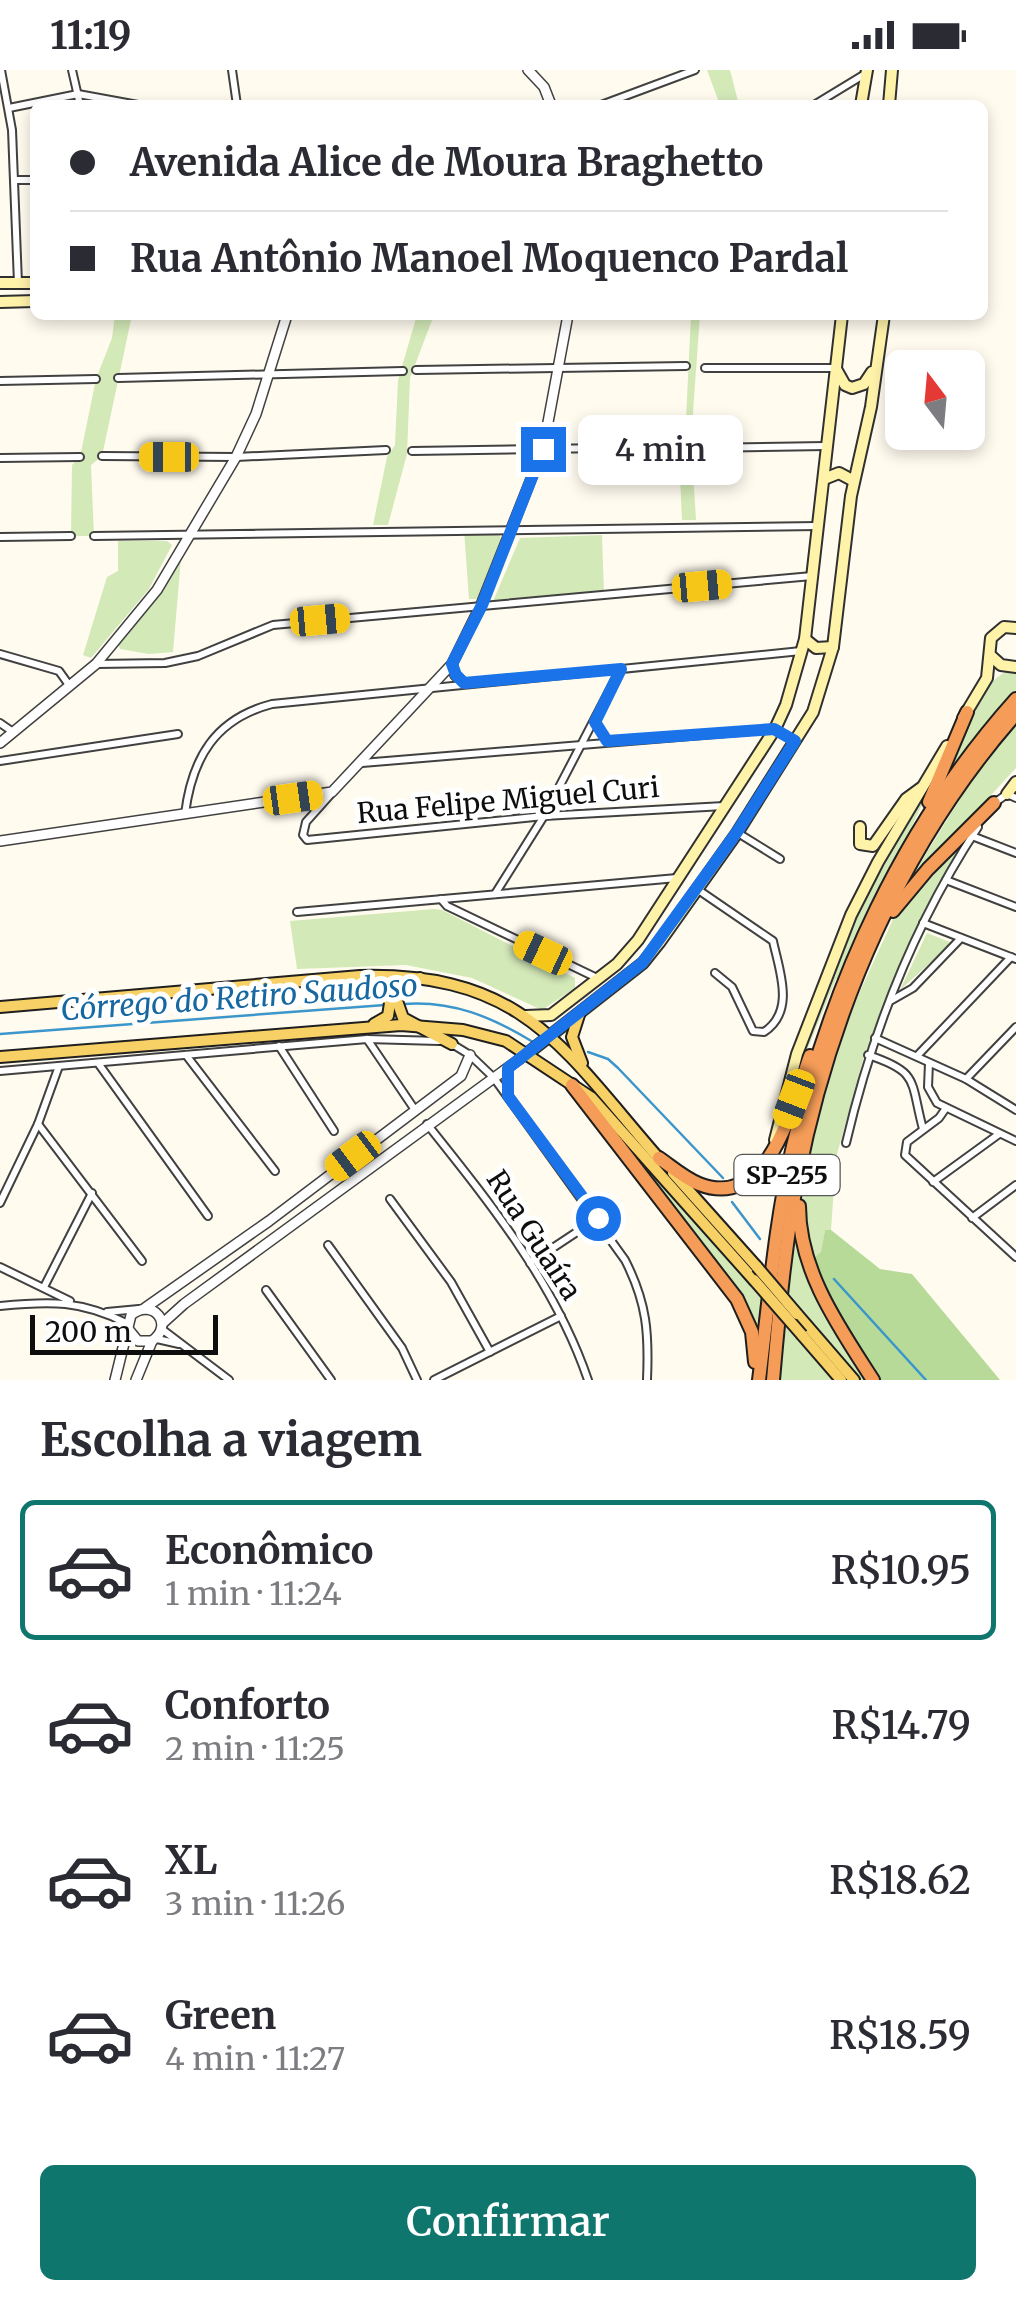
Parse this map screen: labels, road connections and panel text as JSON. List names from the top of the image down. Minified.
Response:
{"streets":{"highway":["SP-255"],"street":["Rua Felipe Miguel Curi","Rua Guaíra"]},"water":["Córrego do Retiro Saudoso"],"scale_bar":"200 m","north":"top","page":{"status":"11:19","banner":["Avenida Alice de Moura Braghetto","Rua Antônio Manoel Moquenco Pardal"],"bubble":"4 min","scale":"200 m","heading":"Escolha a viagem","list":[{"name":"Econômico","note":"1 min · 11:24","value":"R$10.95"},{"name":"Conforto","note":"2 min · 11:25","value":"R$14.79"},{"name":"XL","note":"3 min · 11:26","value":"R$18.62"},{"name":"Green","note":"4 min · 11:27","value":"R$18.59"}],"buttons":"Confirmar"}}
